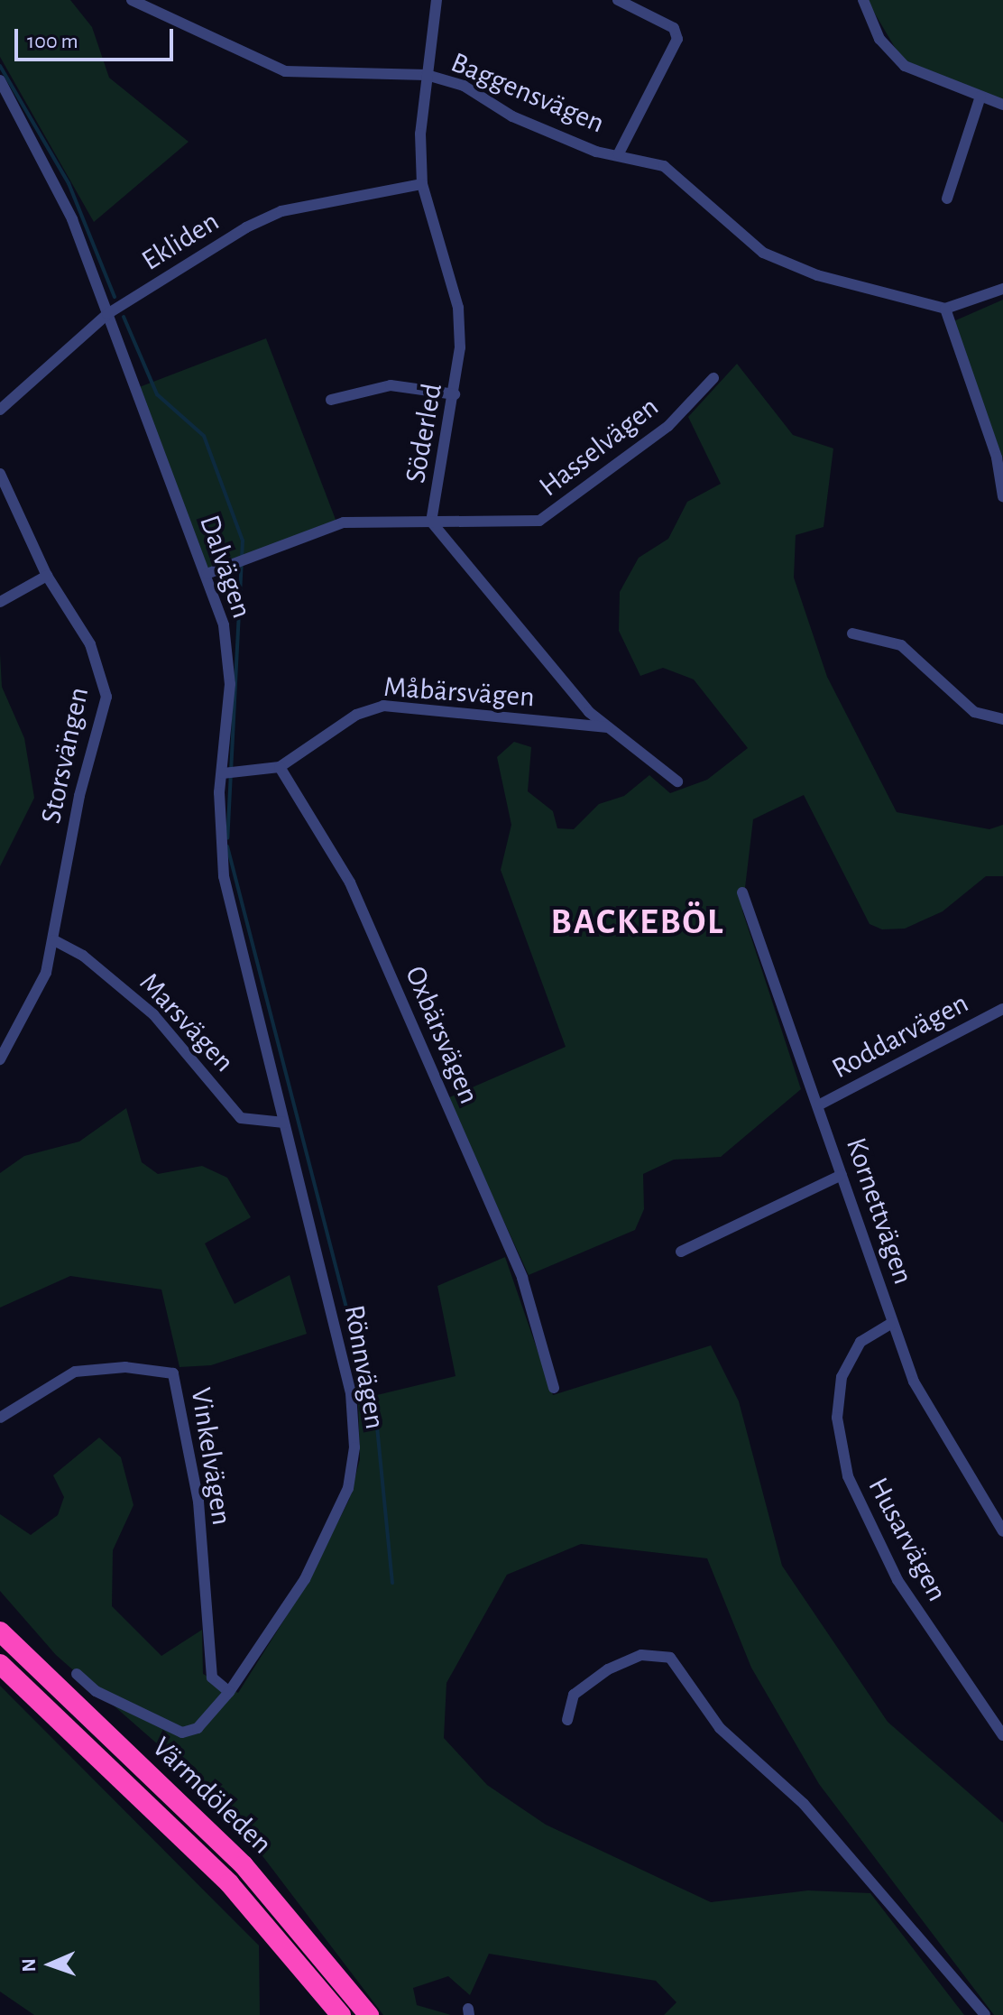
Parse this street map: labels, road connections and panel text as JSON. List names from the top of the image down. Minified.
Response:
{"streets":{"highway":["Värmdöleden"],"street":["Baggensvägen","Ekliden","Söderled","Hasselvägen","Dalvägen","Måbärsvägen","Storsvängen","Marsvägen","Oxbärsvägen","Roddarvägen","Kornettvägen","Rönnvägen","Vinkelvägen","Husarvägen"]},"crossings":[["Baggensvägen","Söderled"],["Ekliden","Söderled"],["Ekliden","Dalvägen"],["Söderled","Hasselvägen"],["Söderled","Måbärsvägen"],["Hasselvägen","Dalvägen"],["Dalvägen","Rönnvägen"],["Måbärsvägen","Oxbärsvägen"],["Storsvängen","Marsvägen"],["Marsvägen","Rönnvägen"],["Roddarvägen","Kornettvägen"],["Kornettvägen","Husarvägen"],["Rönnvägen","Vinkelvägen"]],"districts":["BACKEBÖL"],"scale_bar":"100 m","north":"left"}
